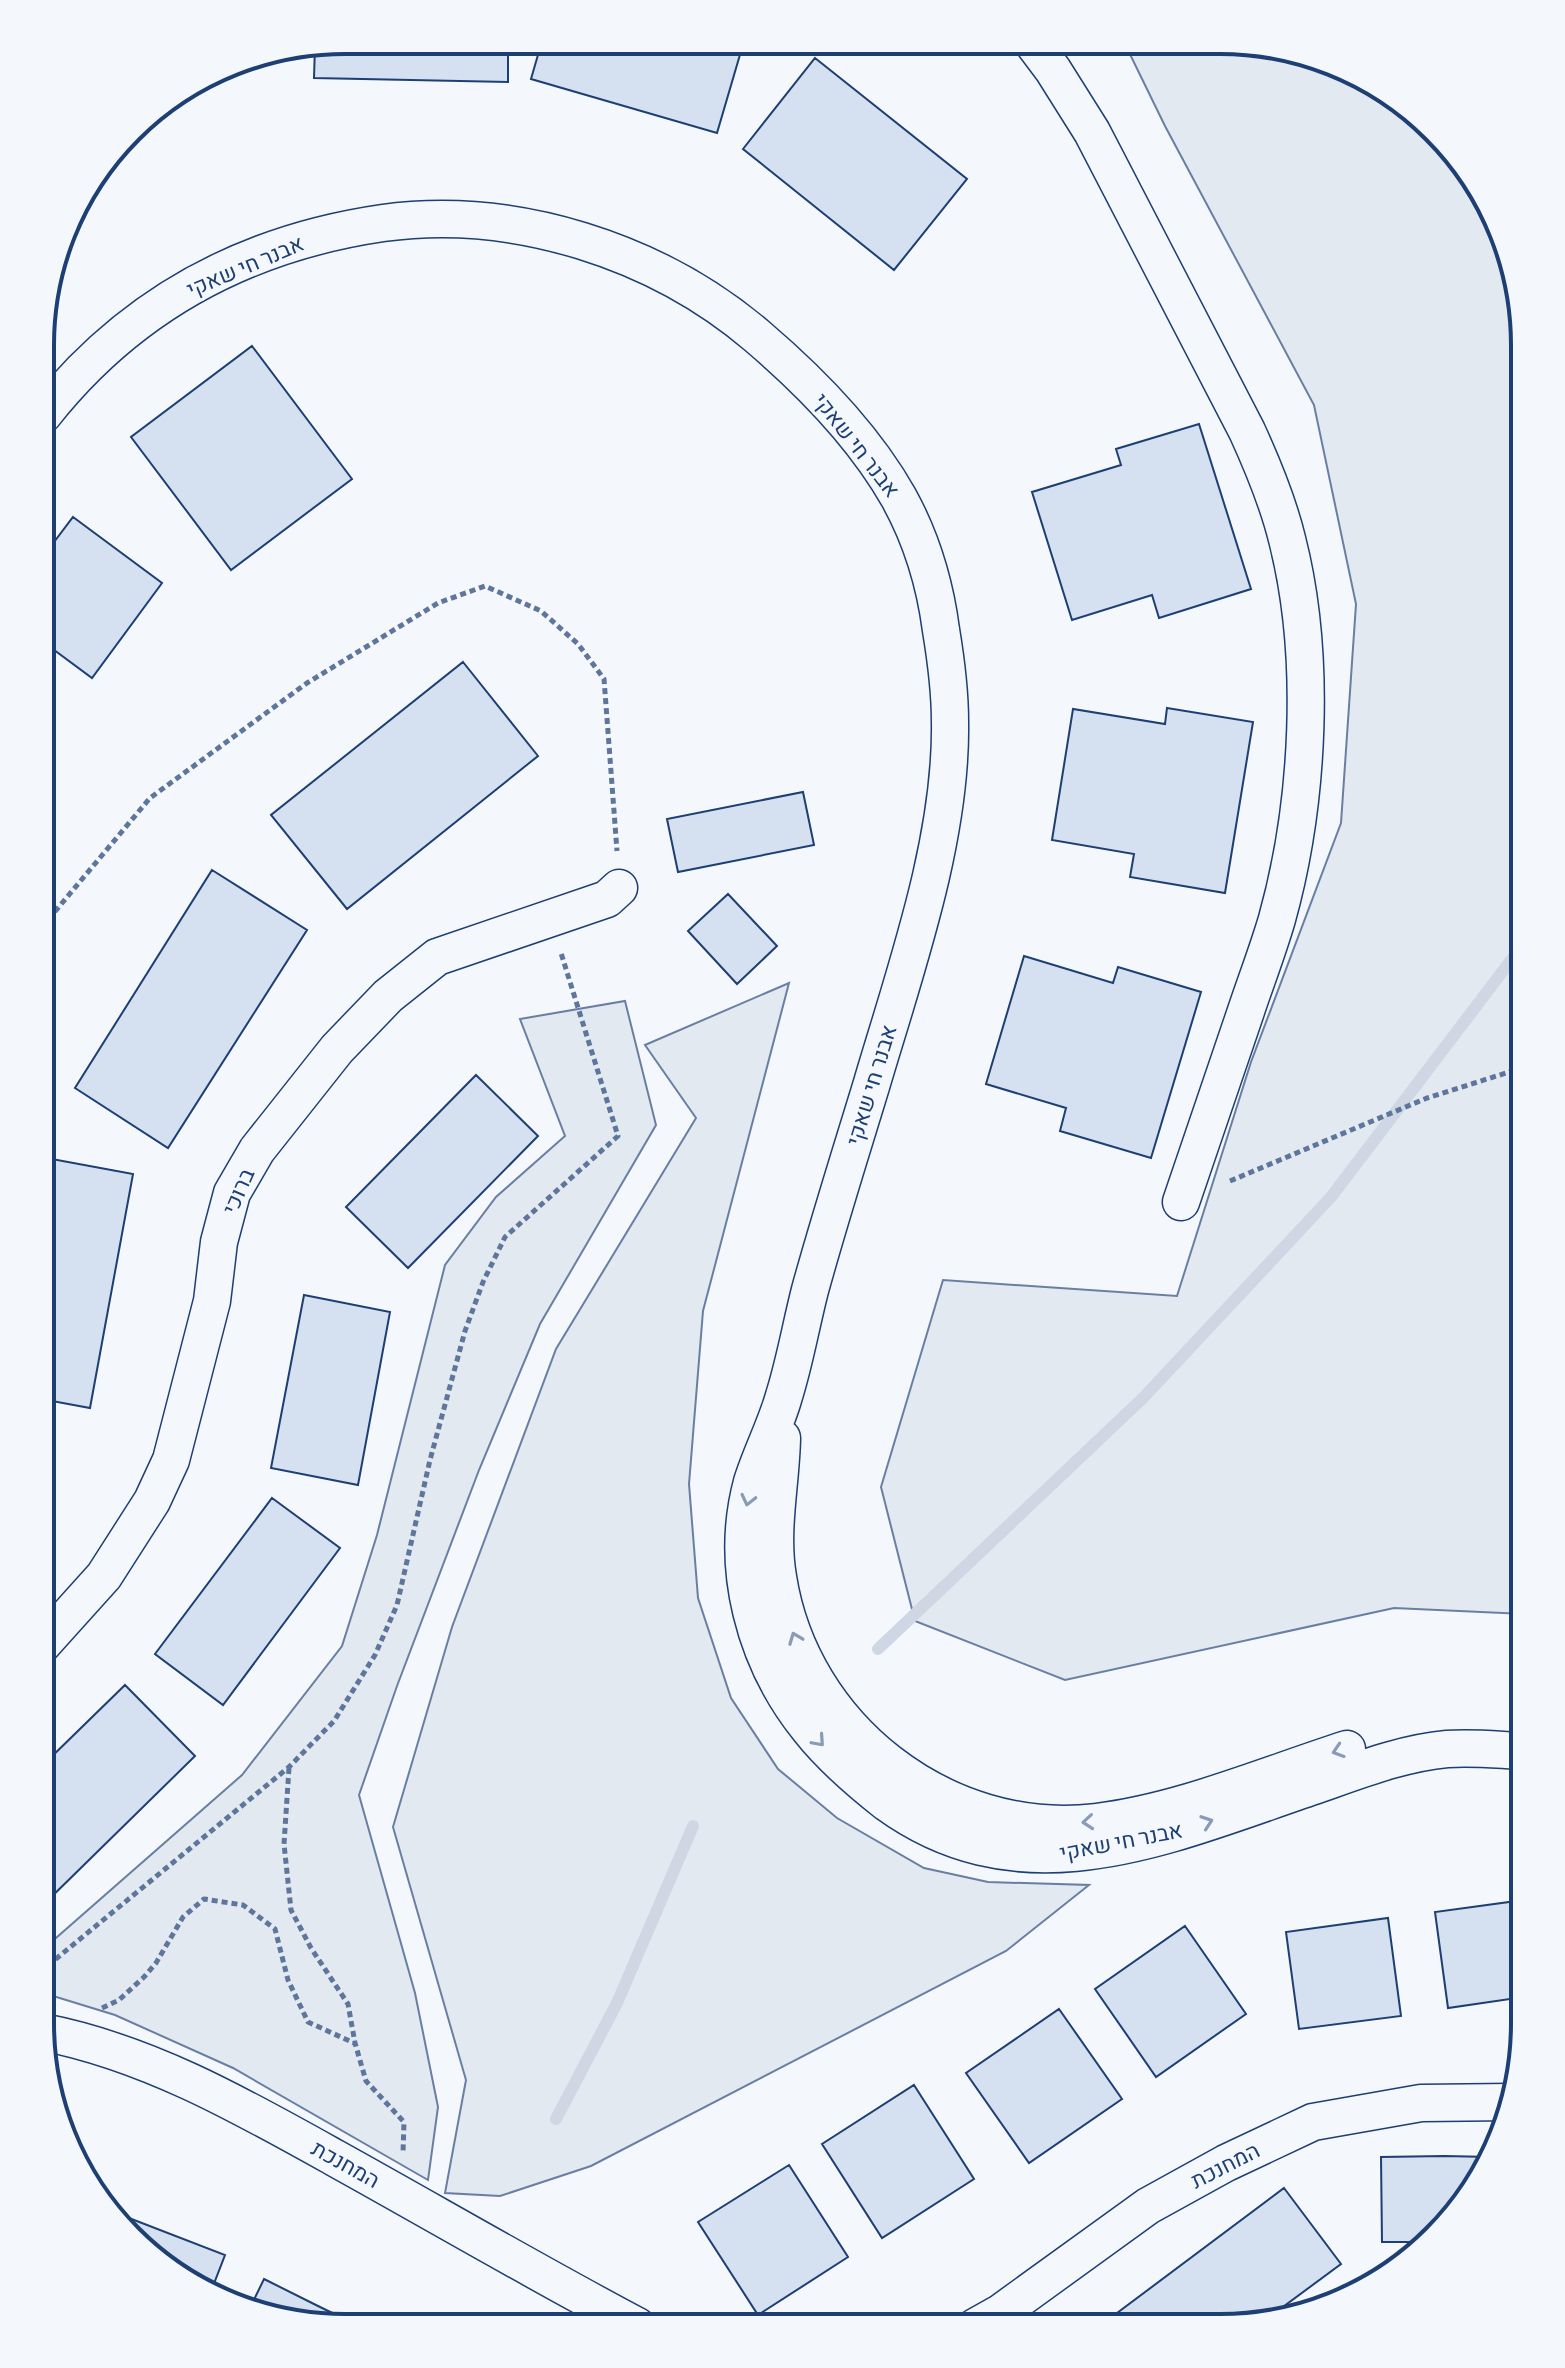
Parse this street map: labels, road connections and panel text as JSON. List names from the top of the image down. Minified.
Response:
{"streets":{"street":["אבנר חי שאקי","ברוכי","המחנכת"]}}
